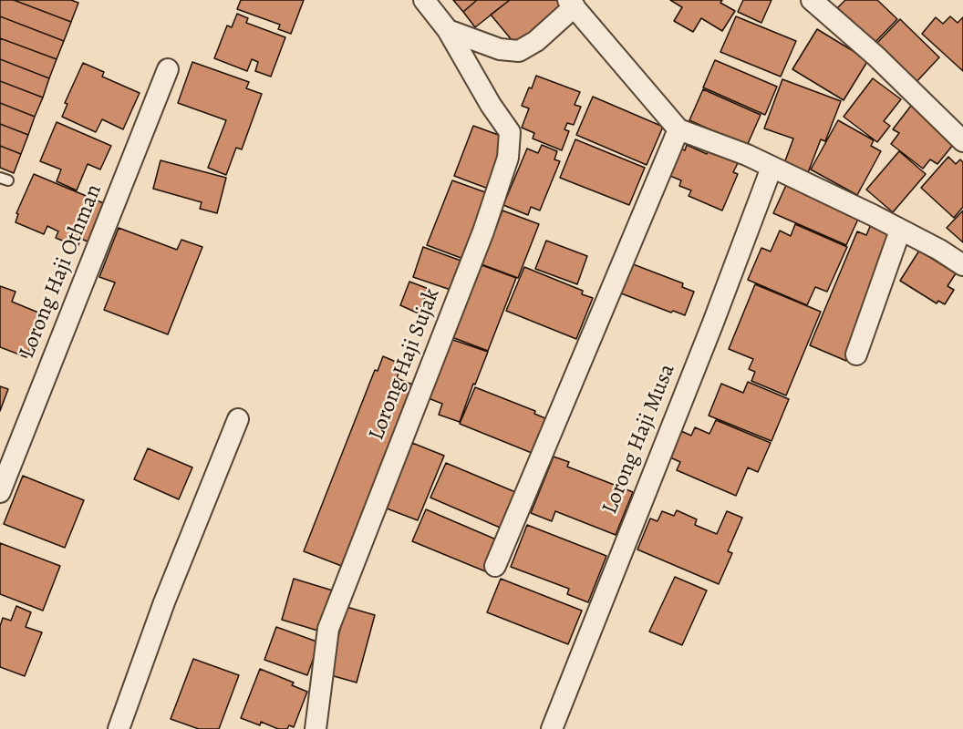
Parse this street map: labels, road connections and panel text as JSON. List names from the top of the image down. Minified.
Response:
{"streets":{"street":["Lorong Haji Othman","Lorong Haji Sujak","Lorong Haji Musa"]}}
